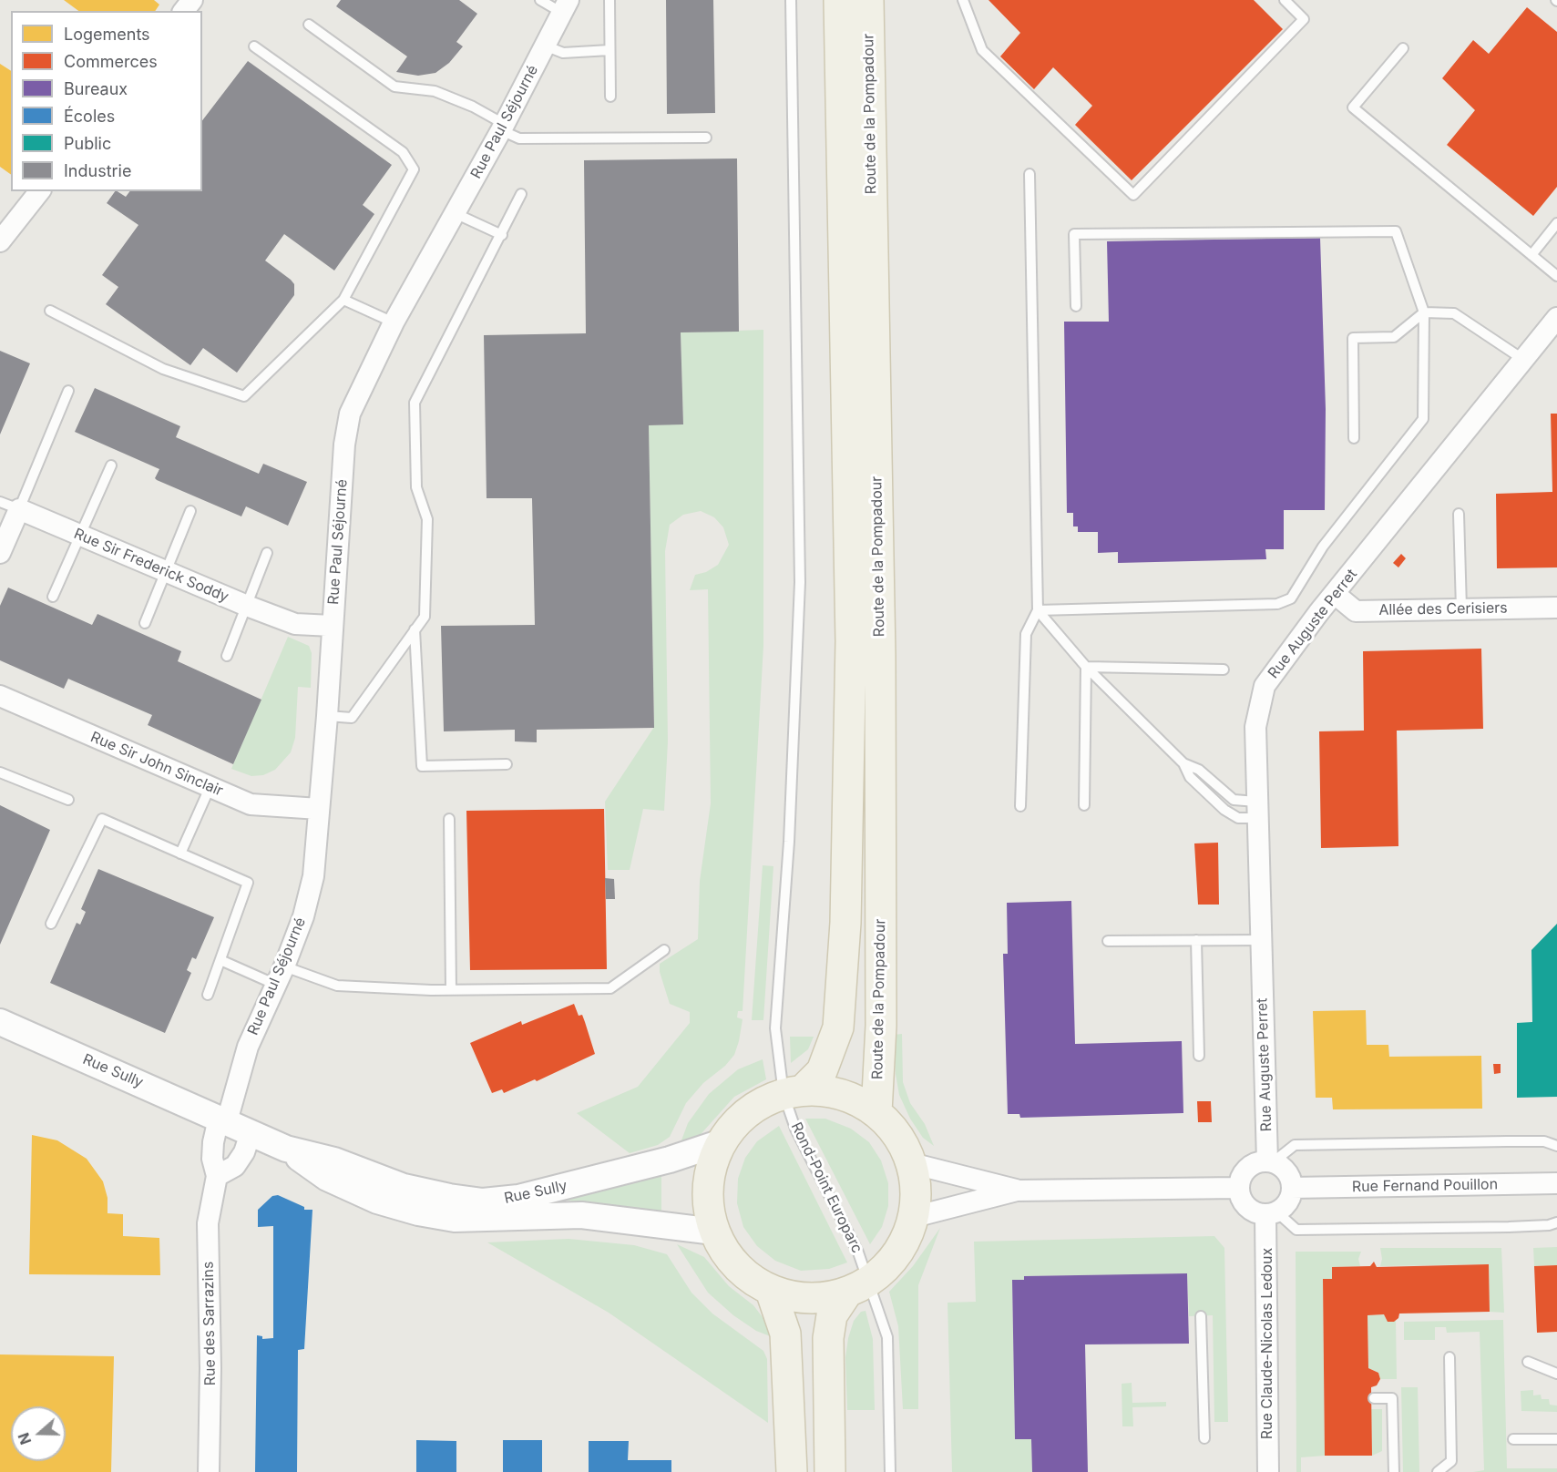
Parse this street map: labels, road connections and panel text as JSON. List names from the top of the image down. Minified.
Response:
{"streets":{"main road":["Route de la Pompadour"],"street":["Rue Paul Séjourné","Rue Sir Frederick Soddy","Allée des Cerisiers","Rue Auguste Perret","Rue Sir John Sinclair","Rue Sully","Rue Fernand Pouillon","Rue des Sarrazins","Rue Claude-Nicolas Ledoux"],"lane":["Rond-Point Europarc"]},"crossings":[["Route de la Pompadour","Rond-Point Europarc"],["Rue Paul Séjourné","Rue Sir Frederick Soddy"],["Rue Paul Séjourné","Rue Sir John Sinclair"],["Rue Paul Séjourné","Rue Sully"],["Rue Paul Séjourné","Rue des Sarrazins"],["Allée des Cerisiers","Rue Auguste Perret"],["Rue Auguste Perret","Rue Fernand Pouillon"],["Rue Auguste Perret","Rue Claude-Nicolas Ledoux"],["Rue Sully","Rue des Sarrazins"],["Rue Fernand Pouillon","Rue Claude-Nicolas Ledoux"]],"legend":["Logements","Commerces","Bureaux","Écoles","Public","Industrie"],"north":"left"}
